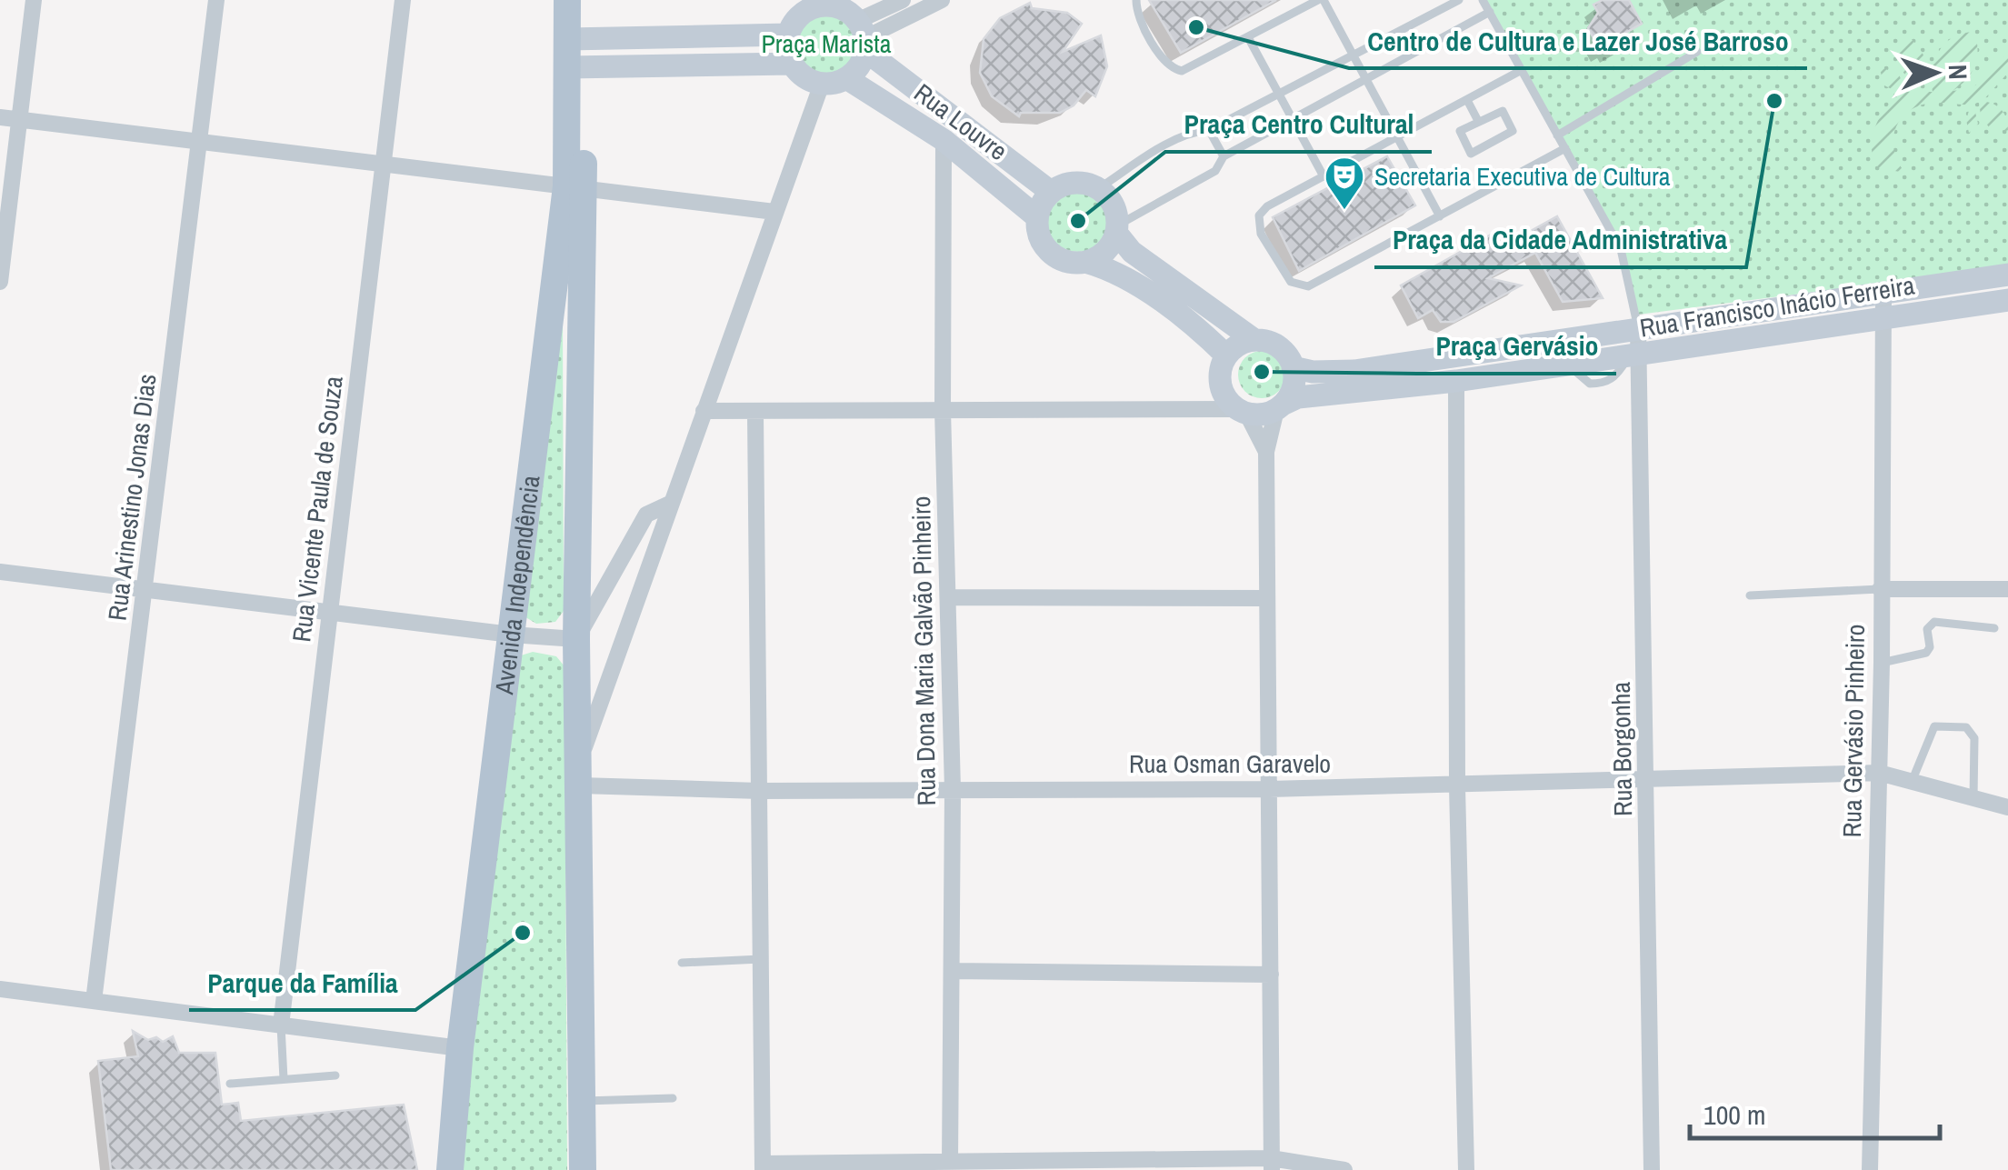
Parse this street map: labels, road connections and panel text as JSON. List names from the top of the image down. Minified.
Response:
{"streets":{"main road":["Avenida Independência"],"street":["Rua Louvre","Rua Francisco Inácio Ferreira","Rua Arinestino Jonas Dias","Rua Vicente Paula de Souza","Rua Dona Maria Galvão Pinheiro","Rua Gervásio Pinheiro","Rua Borgonha","Rua Osman Garavelo"]},"crossings":[["Rua Louvre","Rua Dona Maria Galvão Pinheiro"],["Rua Francisco Inácio Ferreira","Rua Gervásio Pinheiro"],["Rua Francisco Inácio Ferreira","Rua Borgonha"],["Avenida Independência","Rua Osman Garavelo"],["Rua Dona Maria Galvão Pinheiro","Rua Osman Garavelo"],["Rua Gervásio Pinheiro","Rua Osman Garavelo"],["Rua Borgonha","Rua Osman Garavelo"]],"parks":["Praça Marista"],"places":{"other":["Centro de Cultura e Lazer José Barroso","Praça da Cidade Administrativa","Praça Centro Cultural","Praça Gervásio","Parque da Família"],"theatre":["Secretaria Executiva de Cultura"]},"scale_bar":"100 m","north":"right"}
